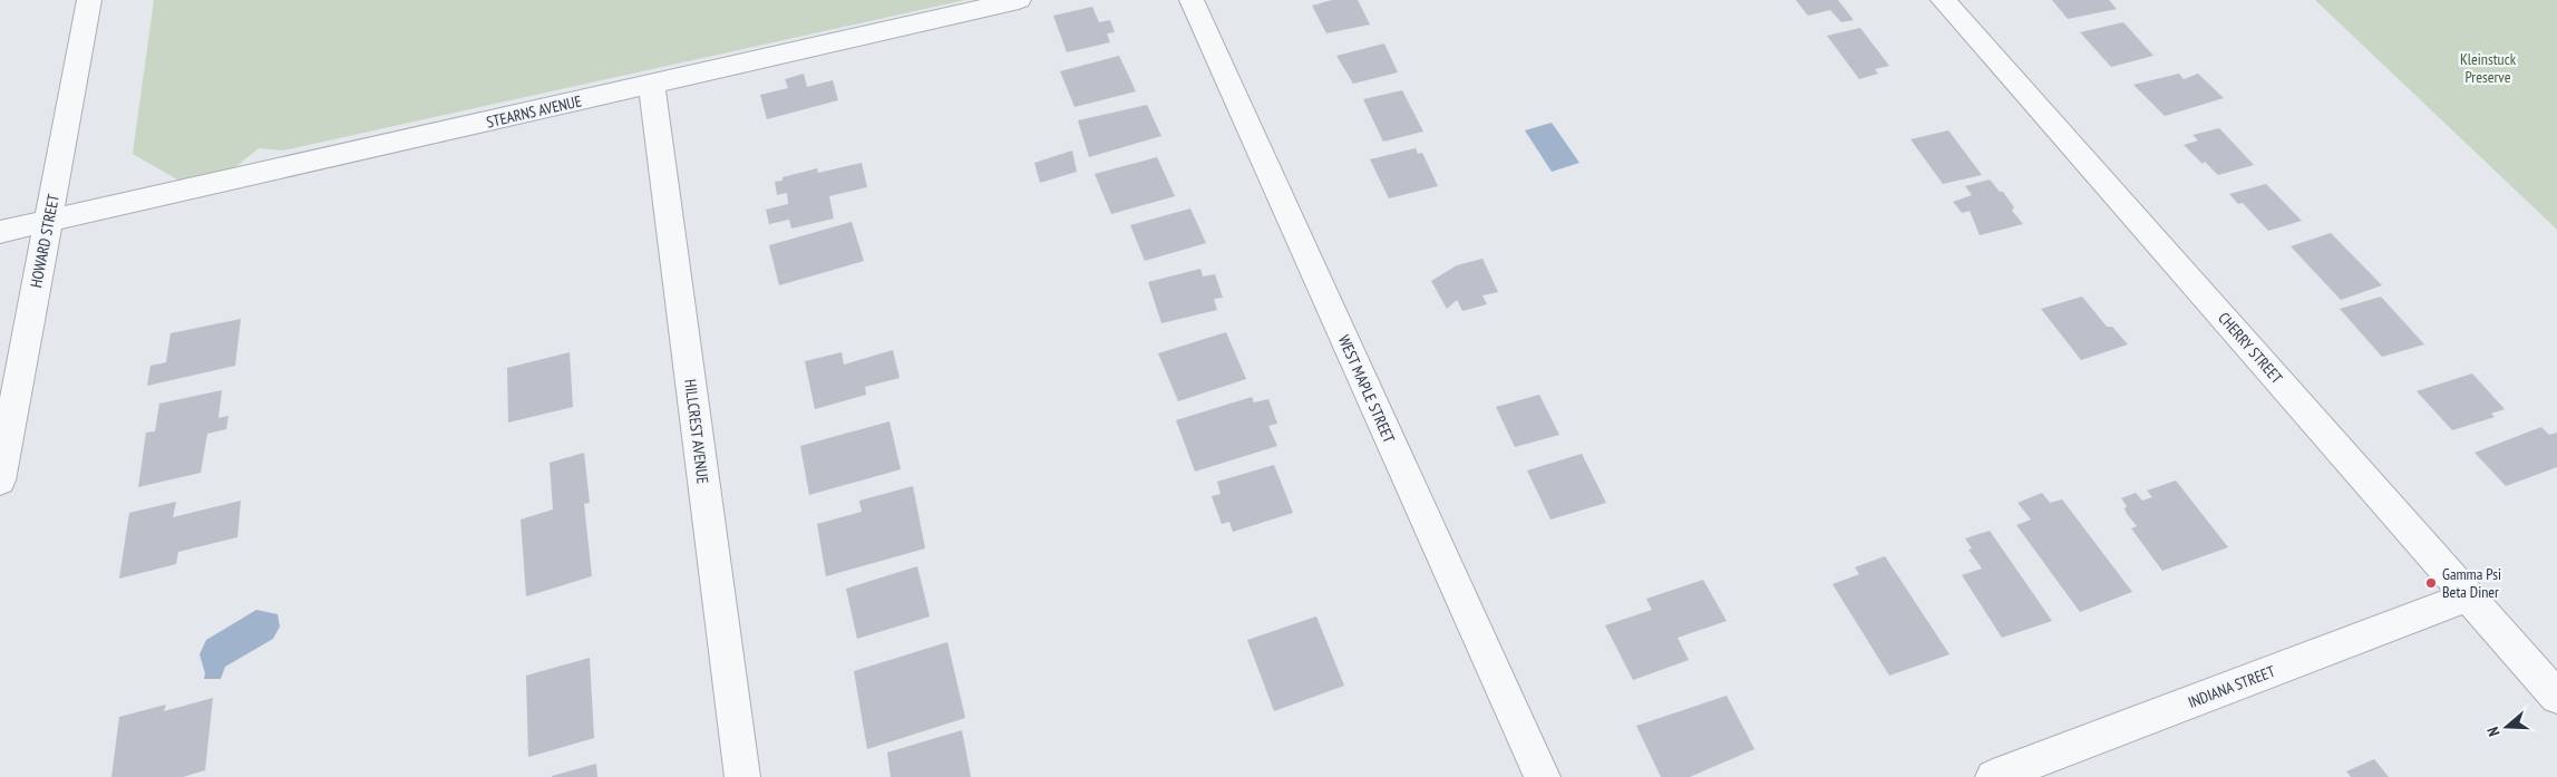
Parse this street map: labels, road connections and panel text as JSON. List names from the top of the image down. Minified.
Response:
{"streets":{"street":["STEARNS AVENUE","HOWARD STREET","CHERRY STREET","WEST MAPLE STREET","HILLCREST AVENUE","INDIANA STREET"]},"crossings":[["STEARNS AVENUE","HOWARD STREET"],["STEARNS AVENUE","HILLCREST AVENUE"],["CHERRY STREET","INDIANA STREET"]],"parks":["Kleinstuck Preserve"],"places":["Gamma Psi Beta Diner"],"north":"left"}
